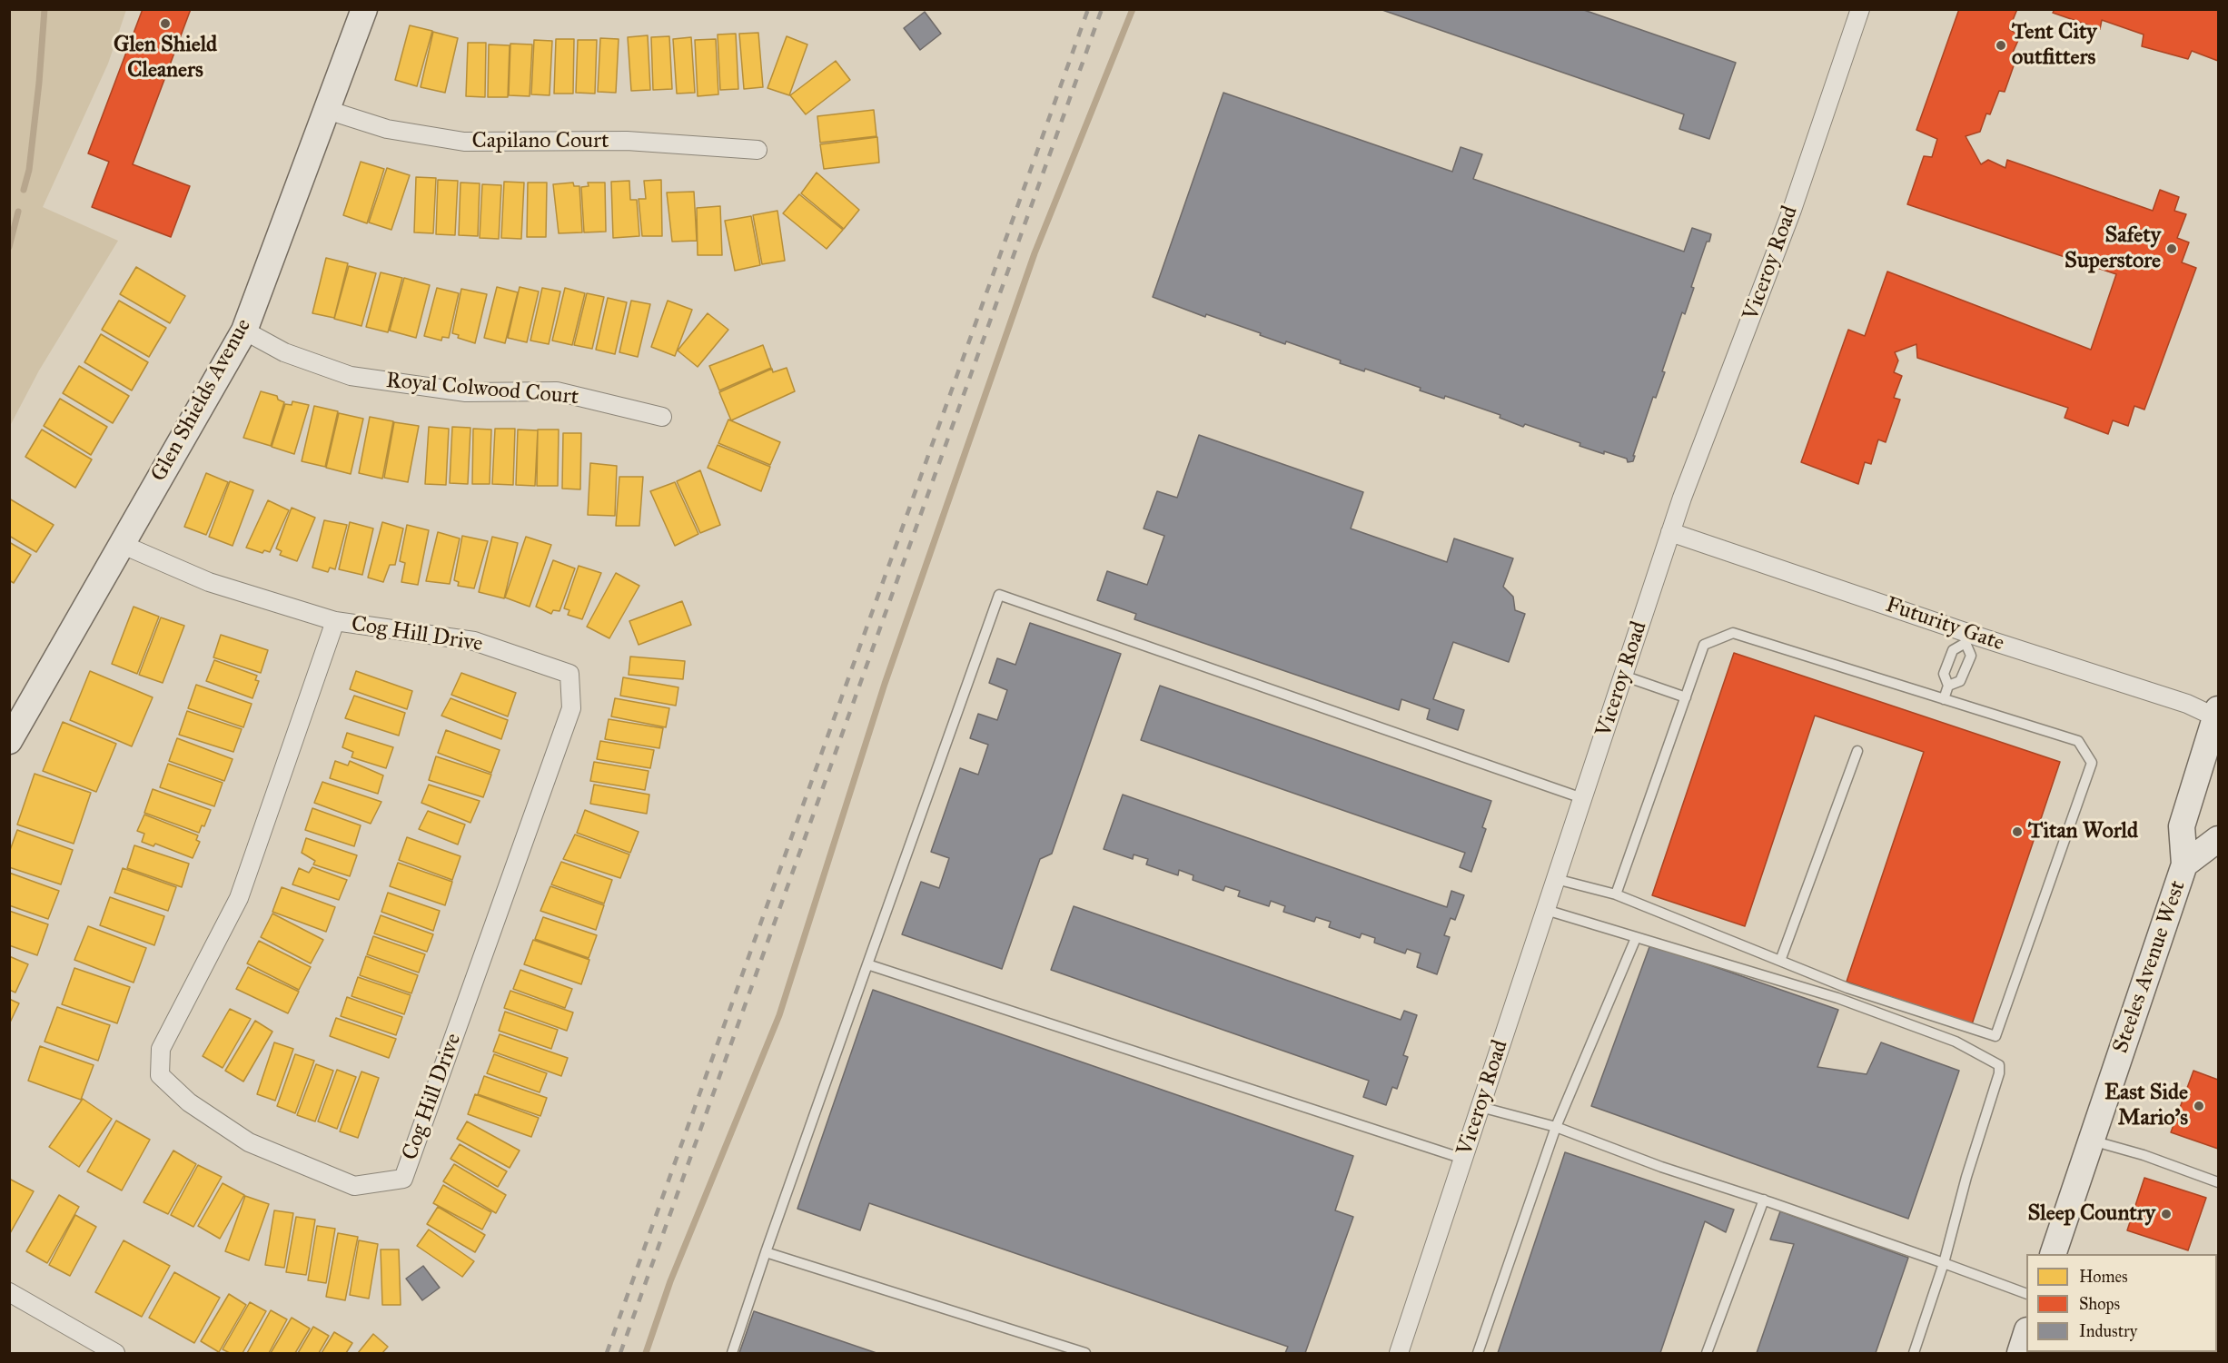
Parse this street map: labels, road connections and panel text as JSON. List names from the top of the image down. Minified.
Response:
{"streets":{"street":["Capilano Court","Viceroy Road","Royal Colwood Court","Glen Shields Avenue","Futurity Gate","Cog Hill Drive","Steeles Avenue West"]},"crossings":[["Capilano Court","Glen Shields Avenue"],["Viceroy Road","Futurity Gate"],["Royal Colwood Court","Glen Shields Avenue"],["Glen Shields Avenue","Cog Hill Drive"],["Futurity Gate","Steeles Avenue West"]],"places":["Glen Shield Cleaners","Tent City outfitters","Safety Superstore","Titan World","East Side Mario's","Sleep Country"],"legend":["Homes","Shops","Industry"]}
